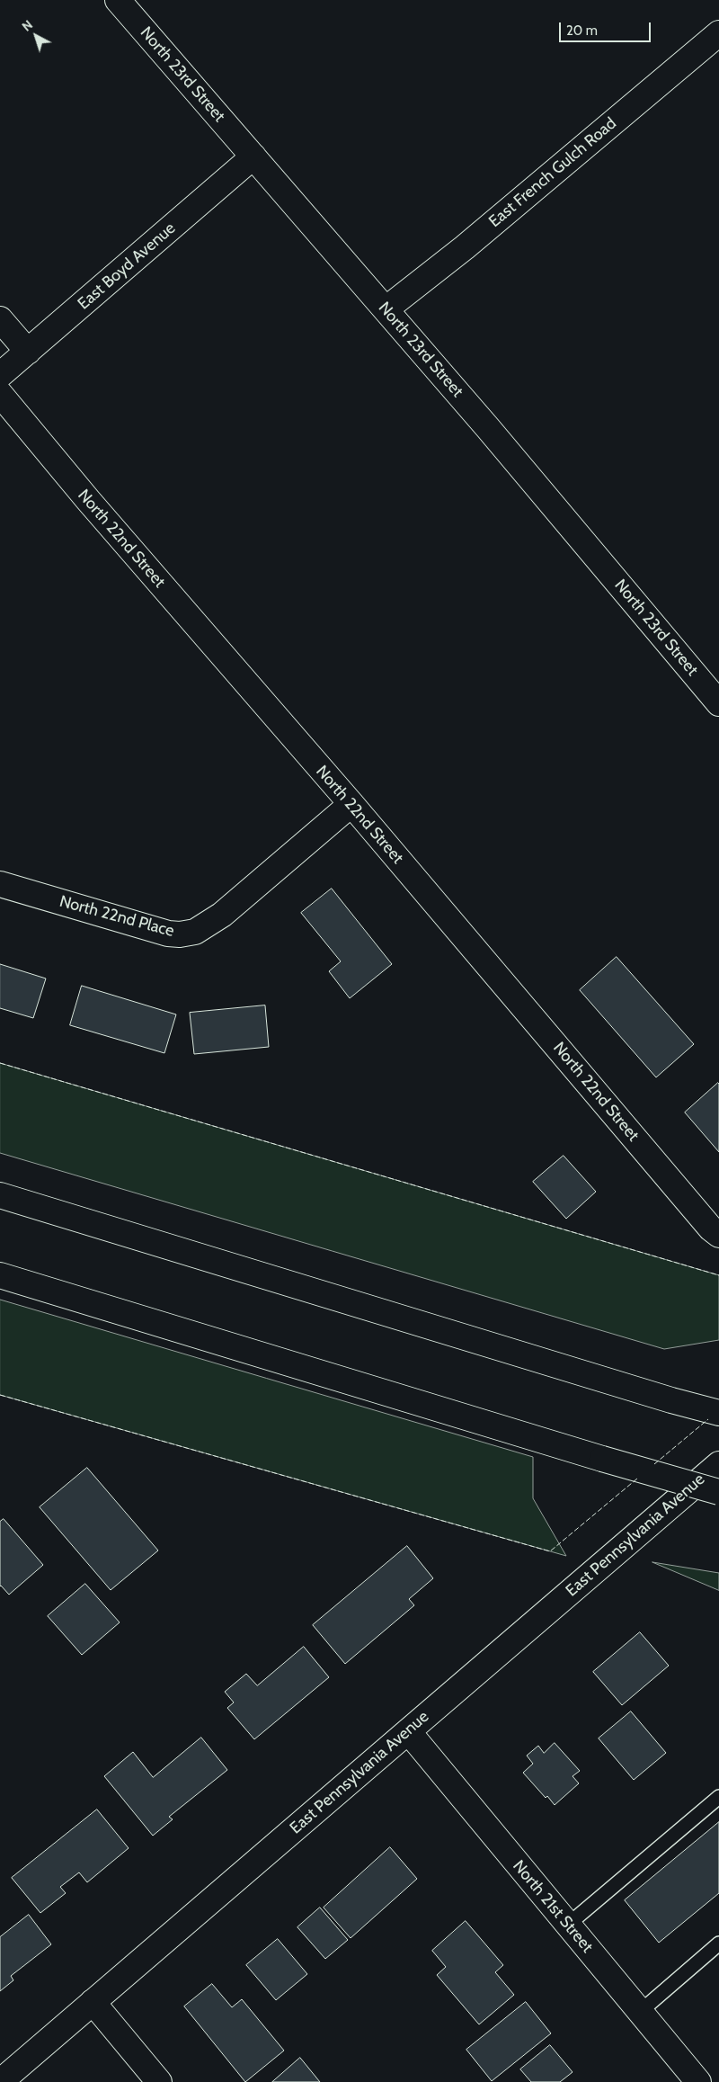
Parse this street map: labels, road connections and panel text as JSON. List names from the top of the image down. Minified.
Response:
{"streets":{"main road":["North 23rd Street","East French Gulch Road","East Boyd Avenue","North 22nd Street","North 22nd Place","East Pennsylvania Avenue","North 21st Street"]},"crossings":[["North 23rd Street","East French Gulch Road"],["North 23rd Street","East Boyd Avenue"],["North 22nd Street","North 22nd Place"],["East Pennsylvania Avenue","North 21st Street"]],"scale_bar":"20 m","north":"top left"}
